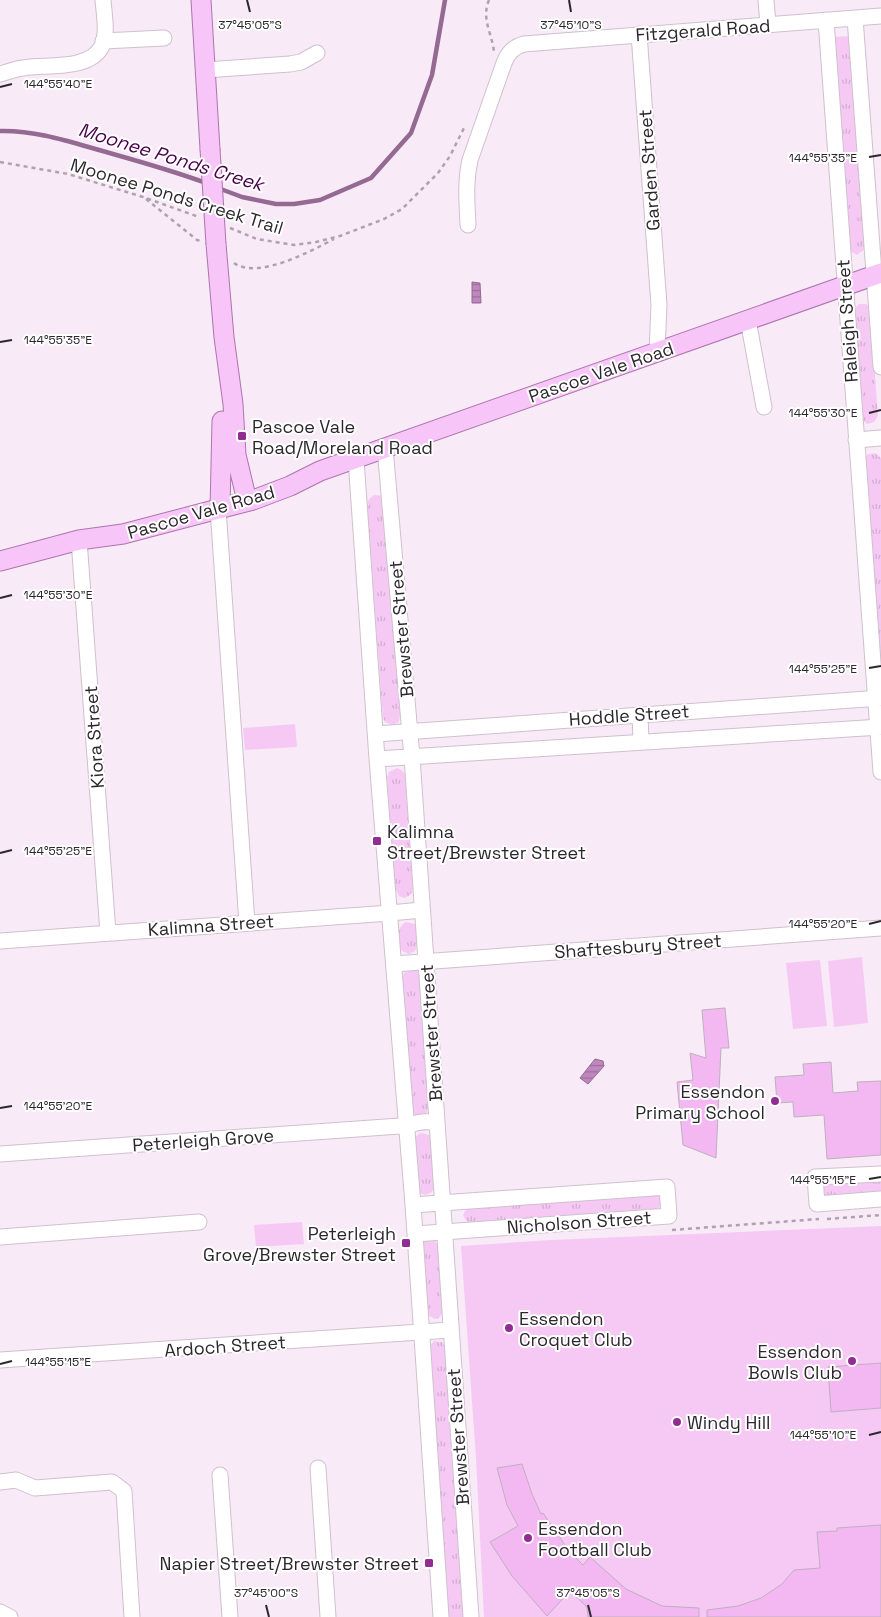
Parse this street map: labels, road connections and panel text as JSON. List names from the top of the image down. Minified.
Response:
{"streets":{"main road":["Pascoe Vale Road"],"street":["Fitzgerald Road","Garden Street","Raleigh Street","Brewster Street","Hoddle Street","Kiora Street","Kalimna Street","Shaftesbury Street","Peterleigh Grove","Nicholson Street","Ardoch Street"],"path":["Moonee Ponds Creek Trail"]},"crossings":[["Fitzgerald Road","Garden Street"],["Fitzgerald Road","Raleigh Street"],["Garden Street","Pascoe Vale Road"],["Raleigh Street","Pascoe Vale Road"],["Raleigh Street","Hoddle Street"],["Pascoe Vale Road","Brewster Street"],["Pascoe Vale Road","Kiora Street"],["Brewster Street","Hoddle Street"],["Brewster Street","Kalimna Street"],["Brewster Street","Shaftesbury Street"],["Brewster Street","Peterleigh Grove"],["Brewster Street","Nicholson Street"],["Brewster Street","Ardoch Street"],["Kiora Street","Kalimna Street"]],"water":["Moonee Ponds Creek"],"places":{"transit":["Pascoe Vale Road/Moreland Road","Kalimna Street/Brewster Street","Peterleigh Grove/Brewster Street","Napier Street/Brewster Street"],"other":["Essendon Primary School","Essendon Croquet Club","Essendon Bowls Club","Windy Hill","Essendon Football Club"]},"coordinates":["37°45'05\"S","37°45'10\"S","144°55'40\"E","144°55'35\"E","144°55'30\"E","144°55'25\"E","144°55'20\"E","144°55'15\"E","144°55'10\"E","37°45'00\"S"]}
